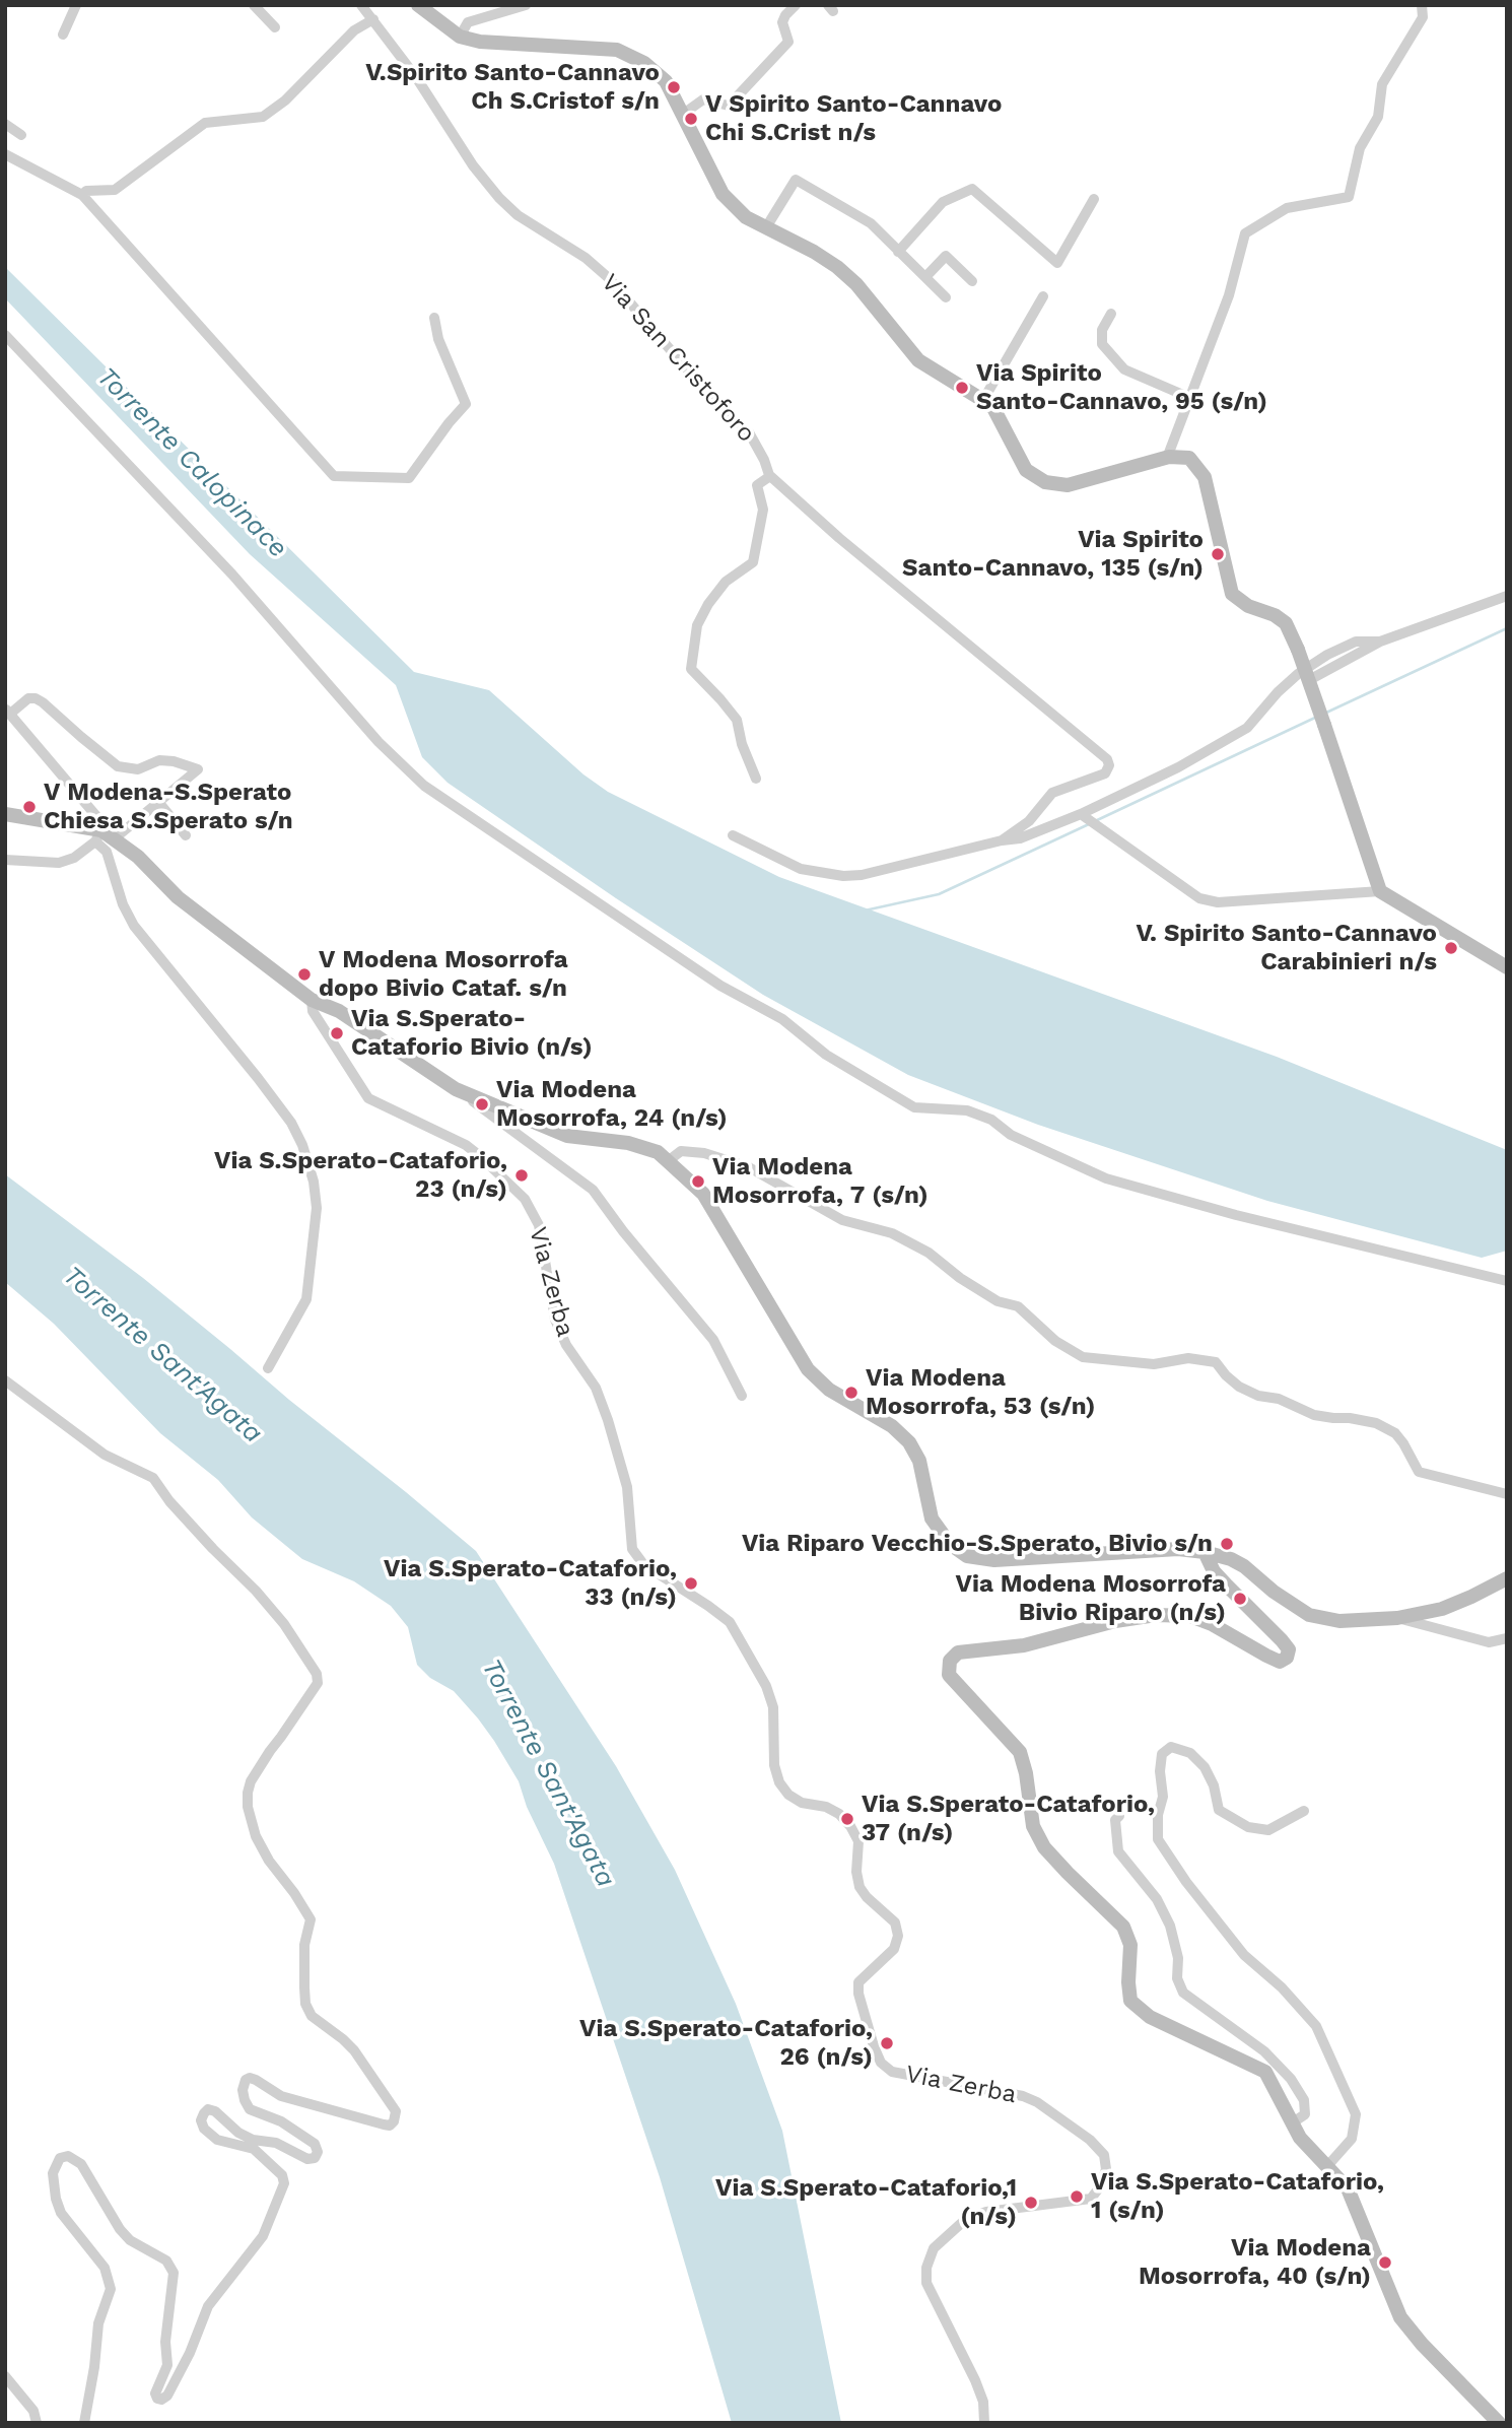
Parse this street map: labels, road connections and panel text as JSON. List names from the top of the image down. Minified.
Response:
{"streets":{"street":["Via San Cristoforo","Via Zerba"]},"water":["Torrente Calopinace","Torrente Sant'Agata"],"places":["V.Spirito Santo-Cannavo Ch S.Cristof s/n","V Spirito Santo-Cannavo Chi S.Crist n/s","Via Spirito Santo-Cannavo, 95 (s/n)","Via Spirito Santo-Cannavo, 135 (s/n)","V Modena-S.Sperato Chiesa S.Sperato s/n","V. Spirito Santo-Cannavo Carabinieri n/s","V Modena Mosorrofa dopo Bivio Cataf. s/n","Via S.Sperato- Cataforio Bivio (n/s)","Via Modena Mosorrofa, 24 (n/s)","Via S.Sperato-Cataforio, 23 (n/s)","Via Modena Mosorrofa, 7 (s/n)","Via Modena Mosorrofa, 53 (s/n)","Via Riparo Vecchio-S.Sperato, Bivio s/n","Via S.Sperato-Cataforio, 33 (n/s)","Via Modena Mosorrofa Bivio Riparo (n/s)","Via S.Sperato-Cataforio, 37 (n/s)","Via S.Sperato-Cataforio, 26 (n/s)","Via S.Sperato-Cataforio, 1 (s/n)","Via S.Sperato-Cataforio,1 (n/s)","Via Modena Mosorrofa, 40 (s/n)"]}
